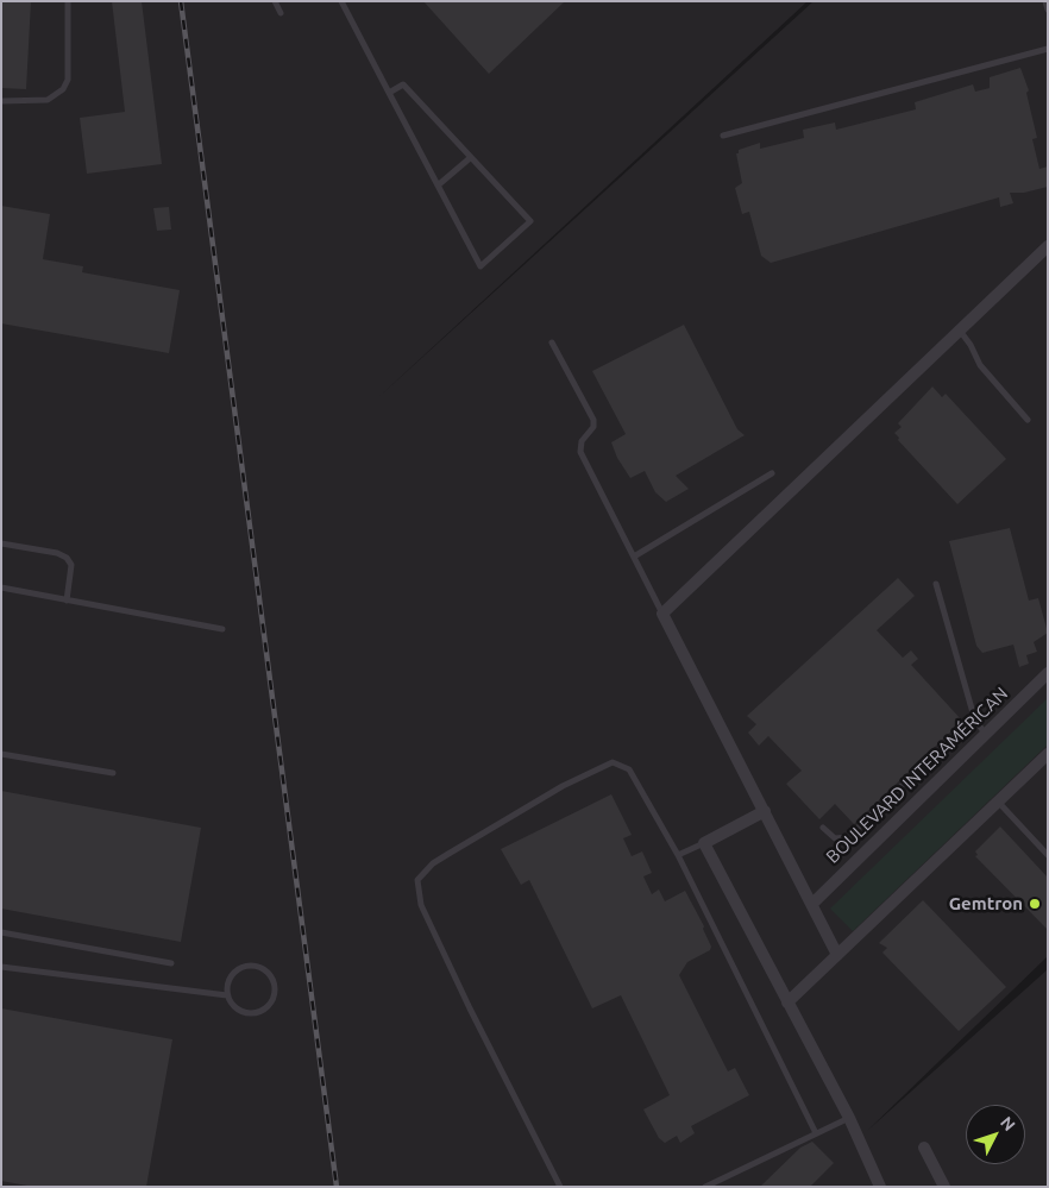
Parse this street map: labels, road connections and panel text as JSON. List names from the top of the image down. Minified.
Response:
{"streets":{"street":["BOULEVARD INTERAMÉRICAN"]},"places":["Gemtron"],"north":"top right"}
